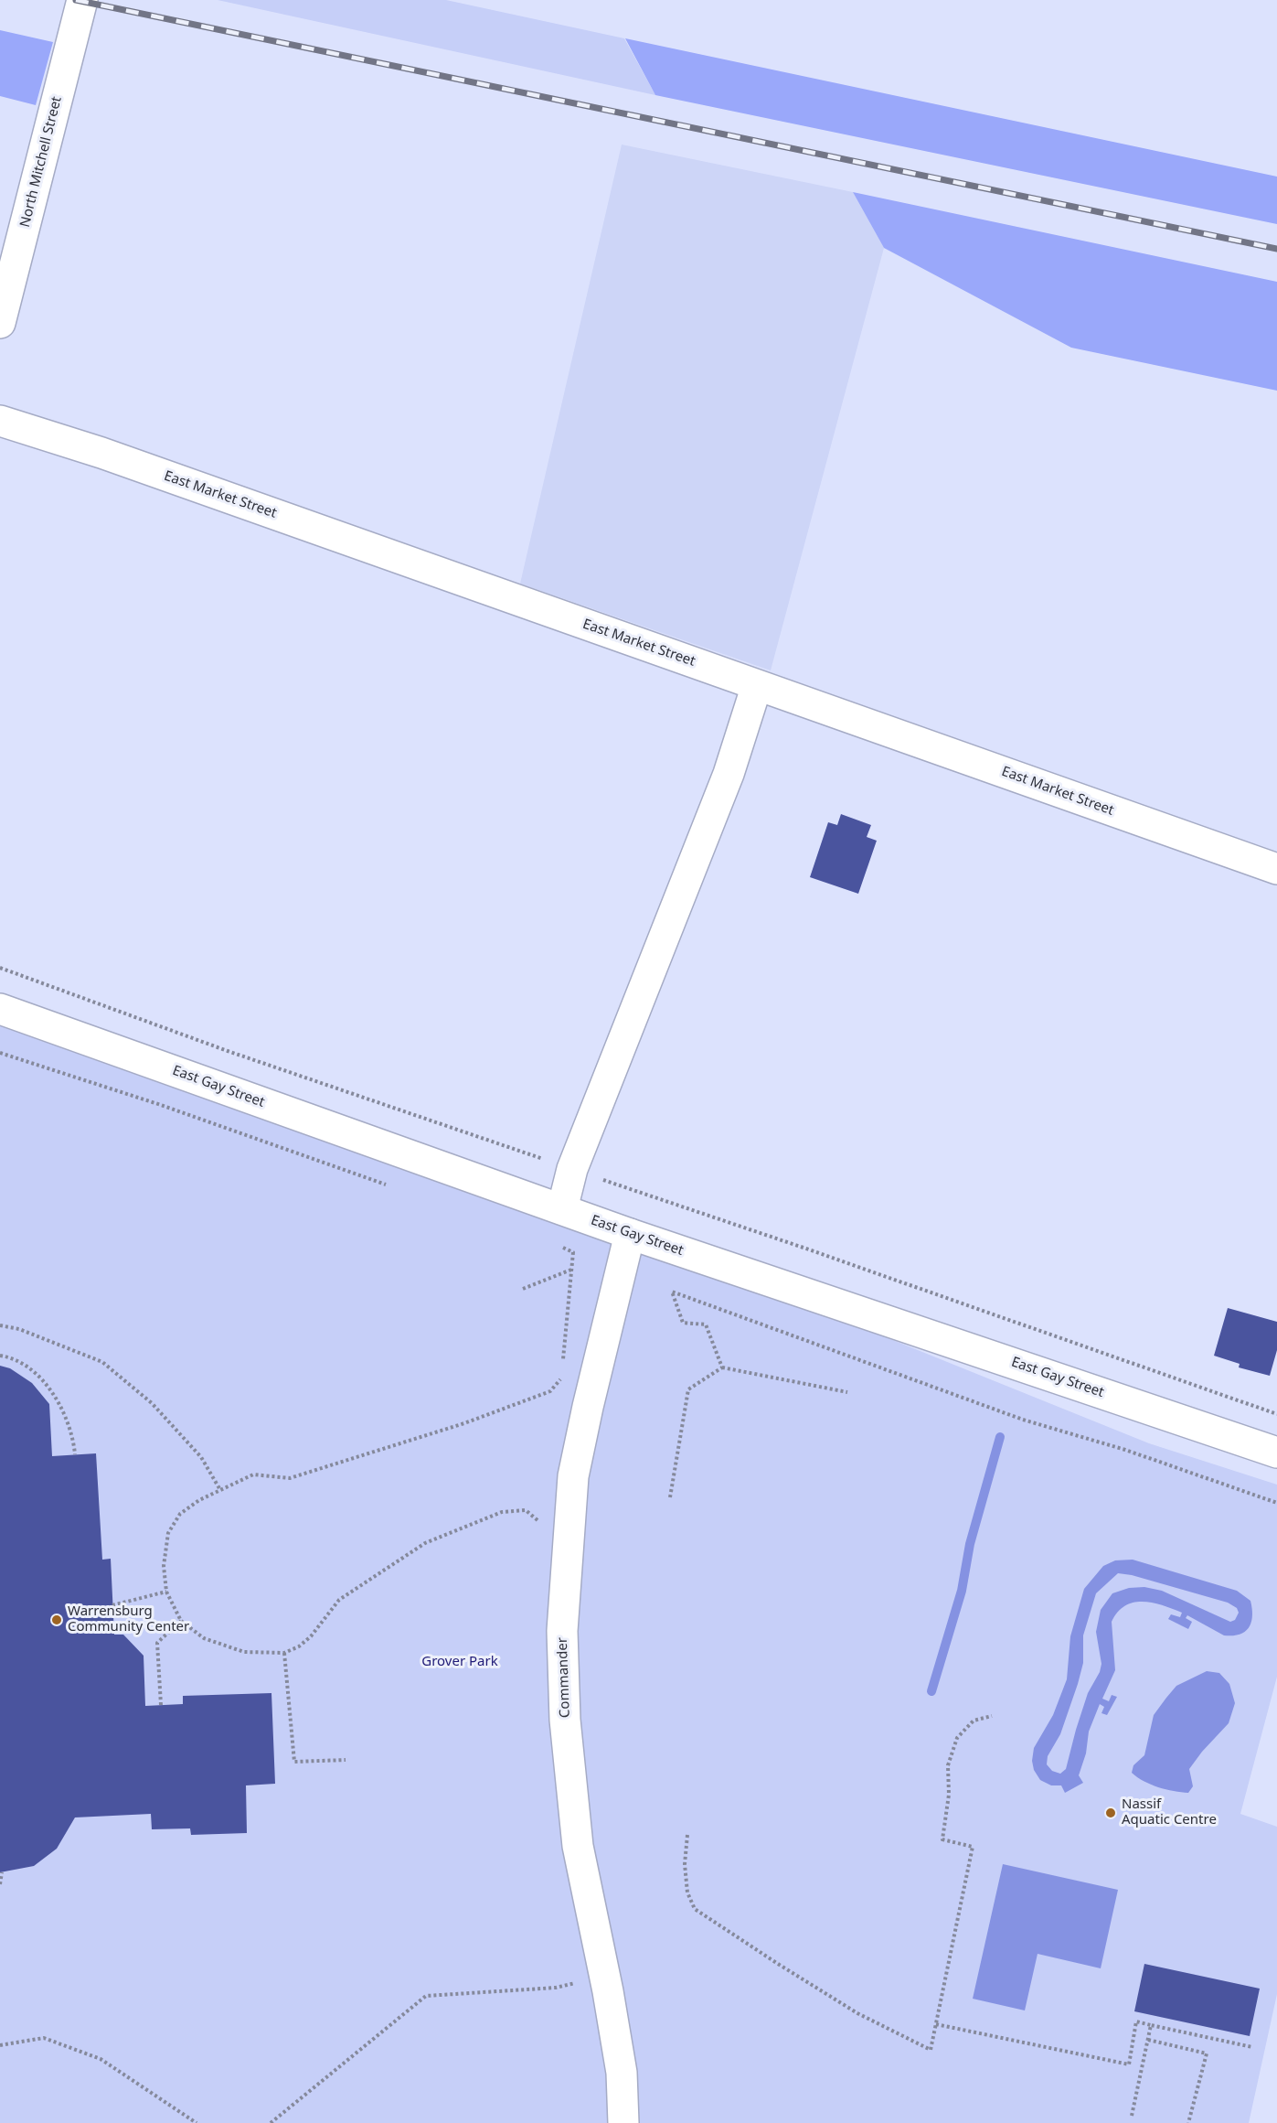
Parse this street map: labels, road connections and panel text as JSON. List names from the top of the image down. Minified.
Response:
{"streets":{"street":["North Mitchell Street","East Market Street","East Gay Street","Commander"]},"crossings":[["East Gay Street","Commander"]],"parks":["Grover Park"],"places":["Warrensburg Community Center","Nassif Aquatic Centre"]}
